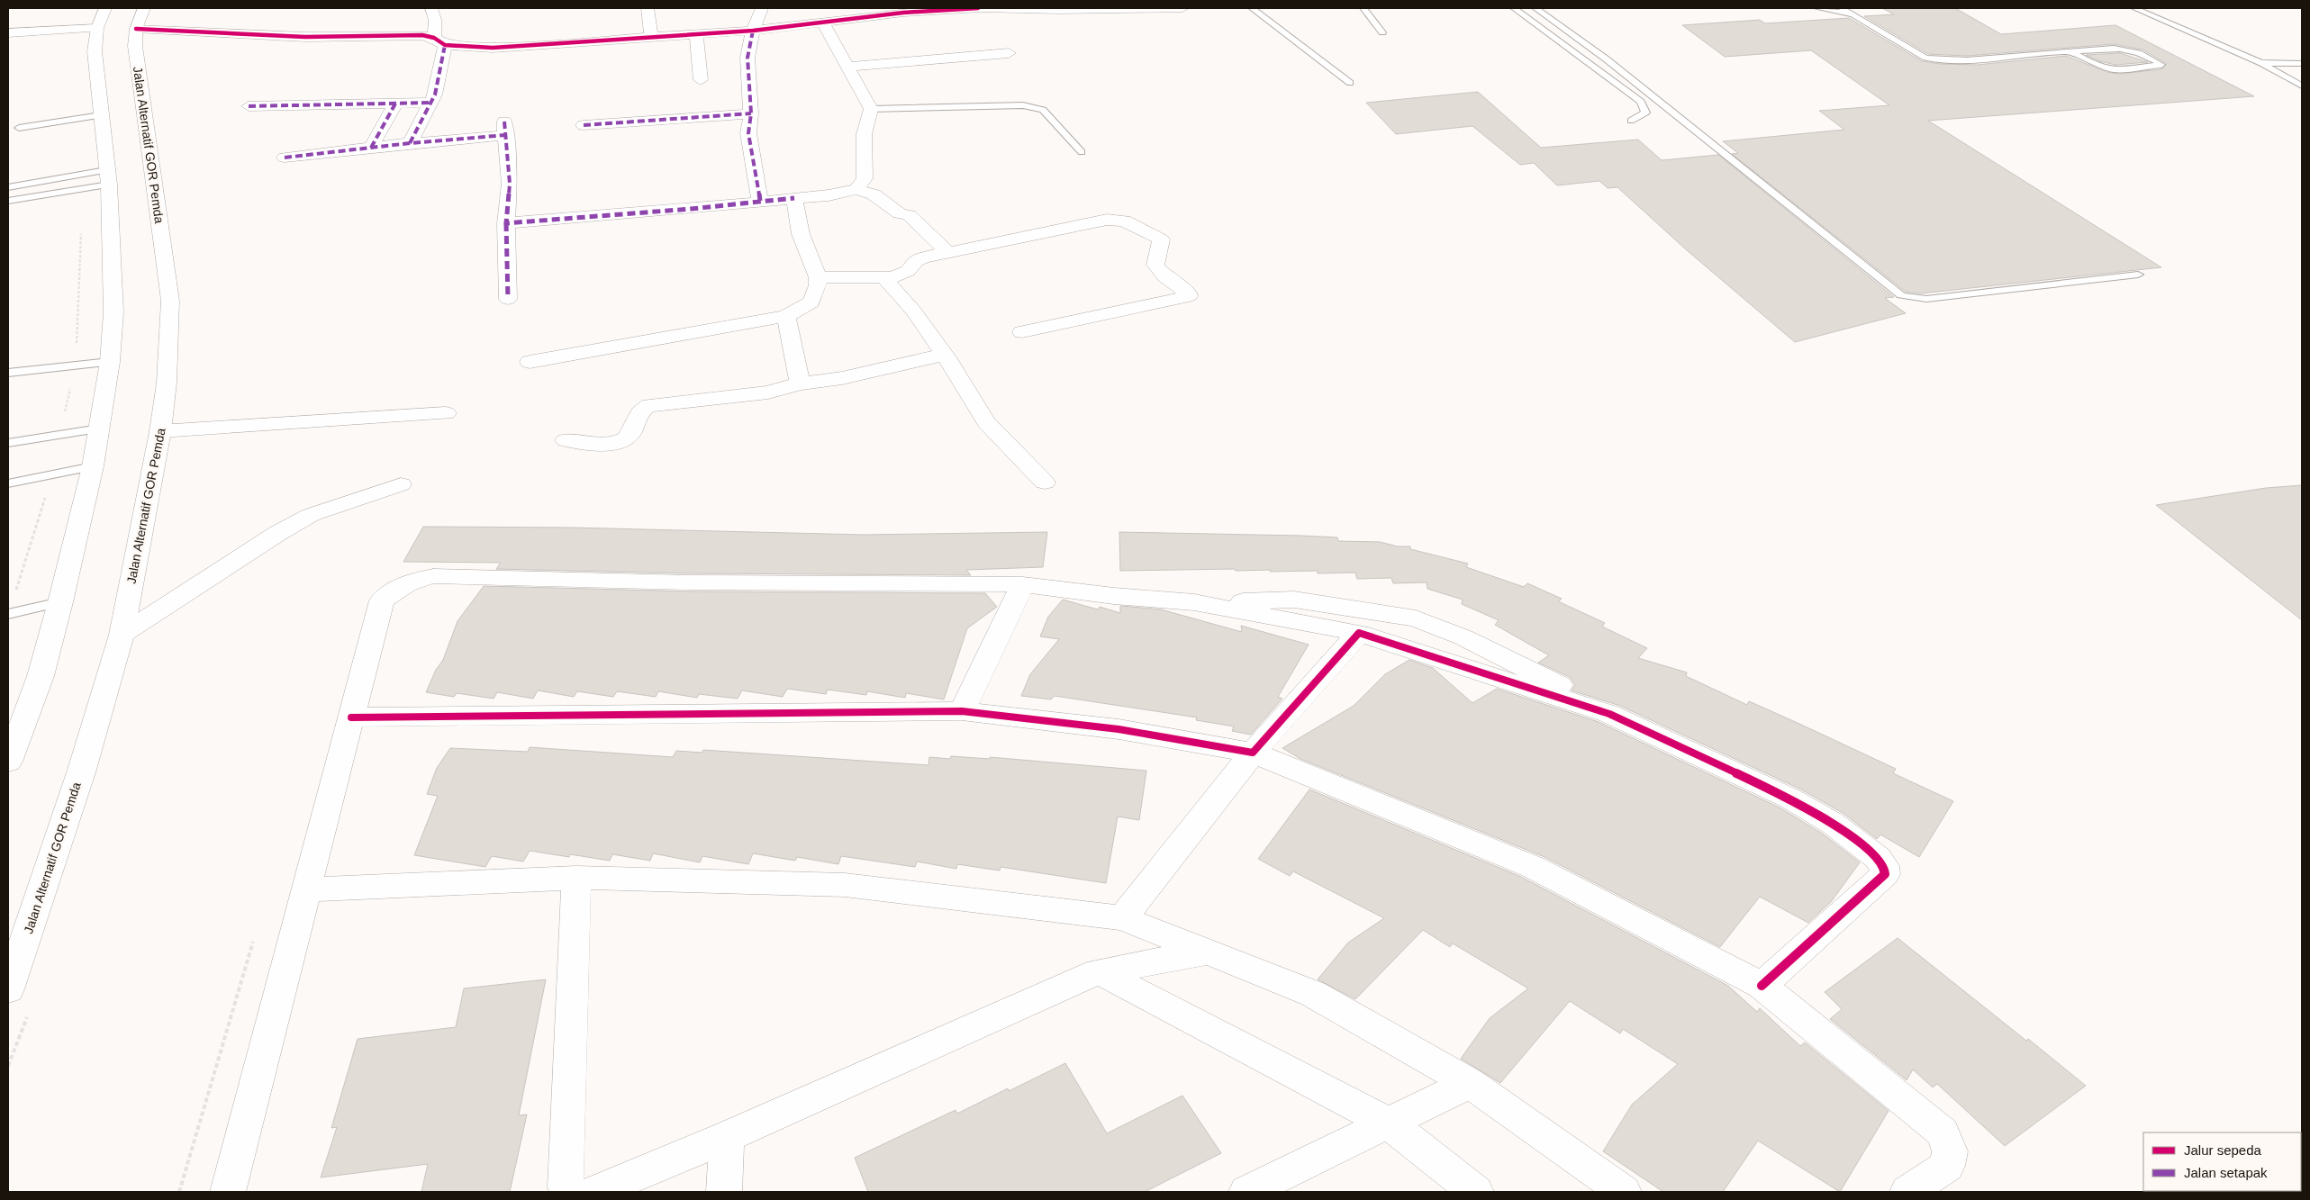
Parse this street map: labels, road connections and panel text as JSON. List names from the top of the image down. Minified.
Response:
{"streets":{"street":["Jalan Alternatif GOR Pemda"]},"legend":["Jalur sepeda","Jalan setapak"]}
